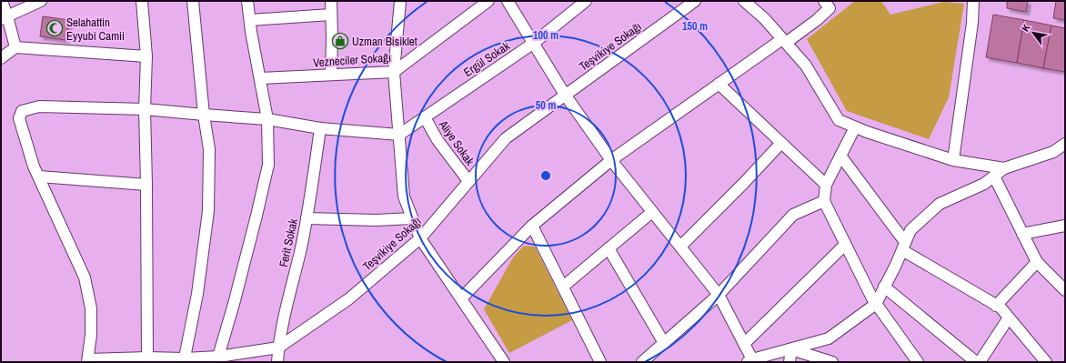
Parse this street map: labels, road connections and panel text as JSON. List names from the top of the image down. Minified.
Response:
{"streets":{"street":["Teşvikiye Sokağı","Ergül Sokak","Vezneciler Sokağı","Aliye Sokak","Ferit Sokak"]},"crossings":[["Teşvikiye Sokağı","Aliye Sokak"],["Teşvikiye Sokağı","Ferit Sokak"],["Ergül Sokak","Aliye Sokak"]],"places":{"mosque":["Selahattin Eyyubi Camii"],"shop":["Uzman Bisiklet"]},"north":"top left","rings":["150 m","100 m","50 m"]}
